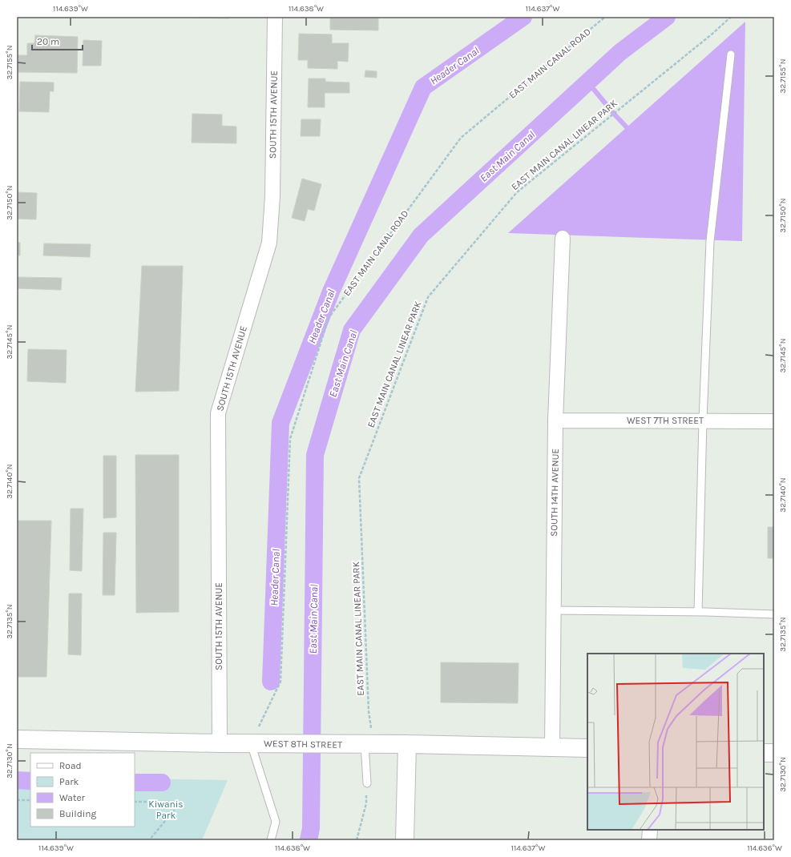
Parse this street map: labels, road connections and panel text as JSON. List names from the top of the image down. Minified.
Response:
{"streets":{"main road":["WEST 8TH STREET"],"street":["SOUTH 15TH AVENUE","WEST 7TH STREET","SOUTH 14TH AVENUE"],"path":["EAST MAIN CANAL ROAD","EAST MAIN CANAL LINEAR PARK"]},"crossings":[["EAST MAIN CANAL ROAD","WEST 8TH STREET"],["SOUTH 15TH AVENUE","WEST 8TH STREET"],["EAST MAIN CANAL LINEAR PARK","WEST 8TH STREET"],["WEST 7TH STREET","SOUTH 14TH AVENUE"],["SOUTH 14TH AVENUE","WEST 8TH STREET"]],"water":["Header Canal","East Main Canal"],"parks":["Kiwanis Park"],"legend":["Road","Park","Water","Building"],"scale_bar":"20 m","coordinates":["114.639°W","114.638°W","114.637°W","32.7155°N","32.7150°N","32.7145°N","32.7140°N","32.7135°N","32.7130°N","114.636°W"]}
